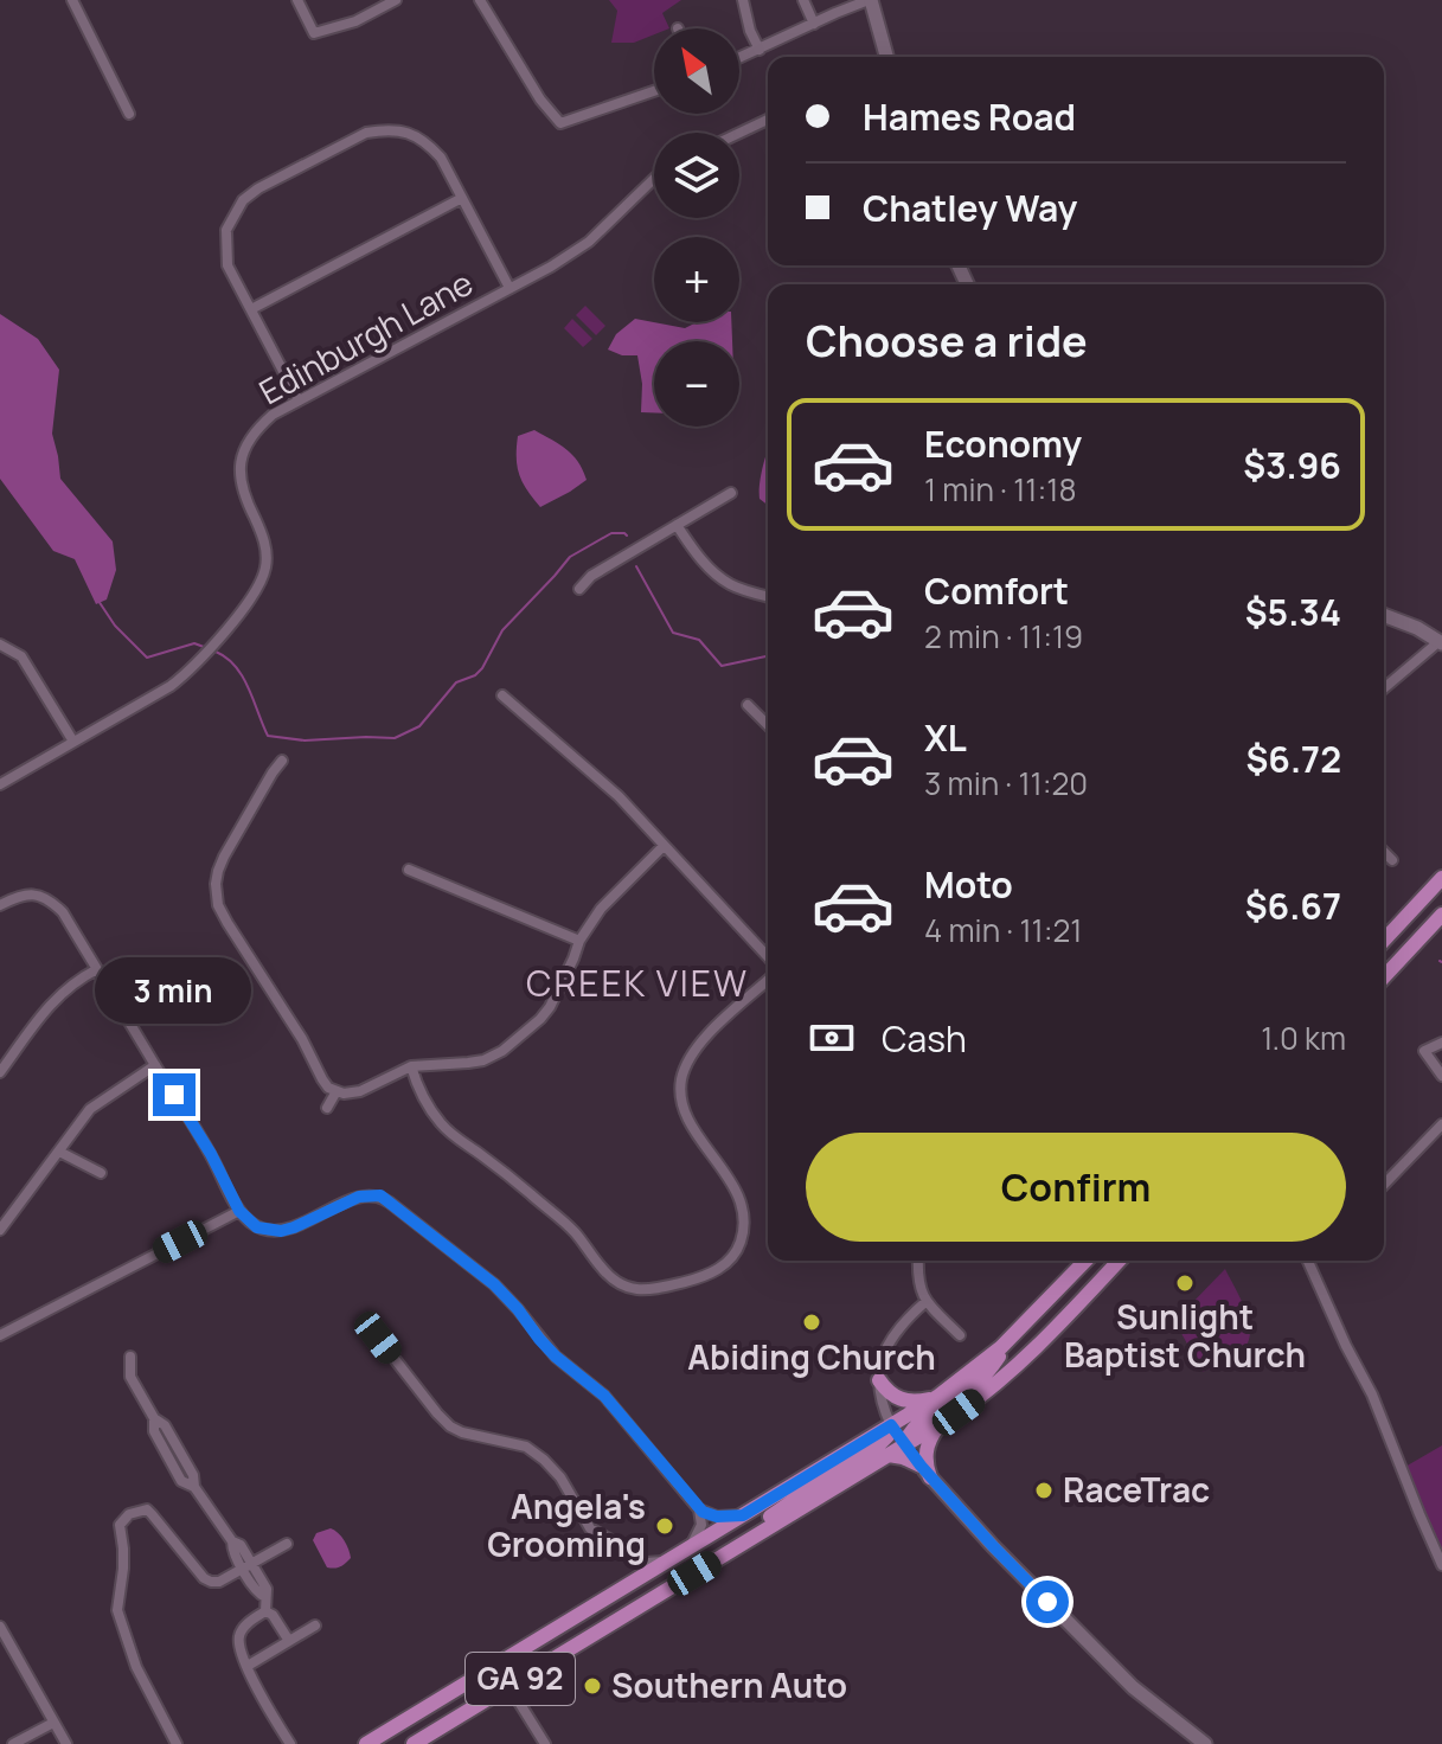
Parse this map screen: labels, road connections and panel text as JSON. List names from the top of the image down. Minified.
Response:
{"streets":{"main road":["GA 92"],"street":["Edinburgh Lane"]},"districts":["CREEK VIEW"],"places":["Sunlight Baptist Church","Abiding Church","RaceTrac","Angela's Grooming","Southern Auto"],"north":"top left","page":{"map_buttons":["+","−"],"banner":["Hames Road","Chatley Way"],"heading":"Choose a ride","list":[{"name":"Economy","note":"1 min · 11:18","value":"$3.96"},{"name":"Comfort","note":"2 min · 11:19","value":"$5.34"},{"name":"XL","note":"3 min · 11:20","value":"$6.72"},{"name":"Moto","note":"4 min · 11:21","value":"$6.67"}],"bubble":"3 min","pay":["Cash","1.0 km"],"buttons":"Confirm"}}
